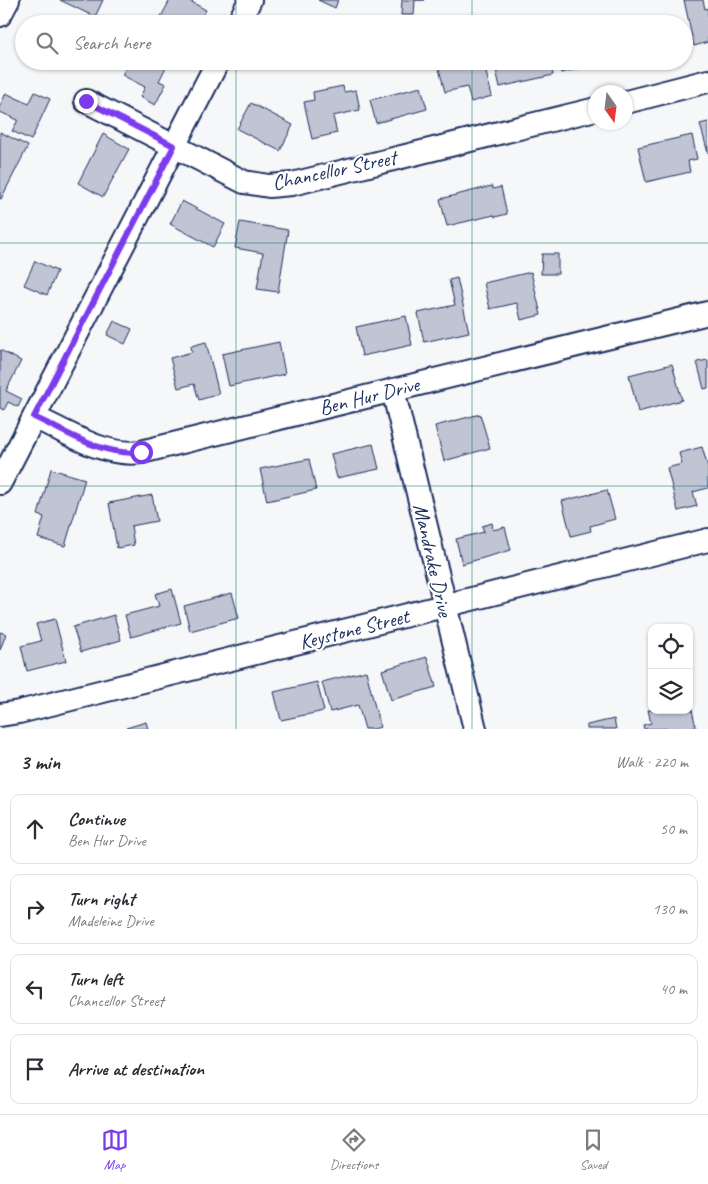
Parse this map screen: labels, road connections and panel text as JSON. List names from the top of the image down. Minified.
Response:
{"streets":{"street":["Chancellor Street","Ben Hur Drive","Mandrake Drive","Keystone Street"]},"crossings":[["Ben Hur Drive","Mandrake Drive"],["Mandrake Drive","Keystone Street"]],"north":"bottom","page":{"search":"Search here","heading":["3 min","Walk · 220 m"],"list":[["Continue","Ben Hur Drive","50 m"],["Turn right","Madeleine Drive","130 m"],["Turn left","Chancellor Street","40 m"],"Arrive at destination"],"nav":["Map","Directions","Saved"]}}
